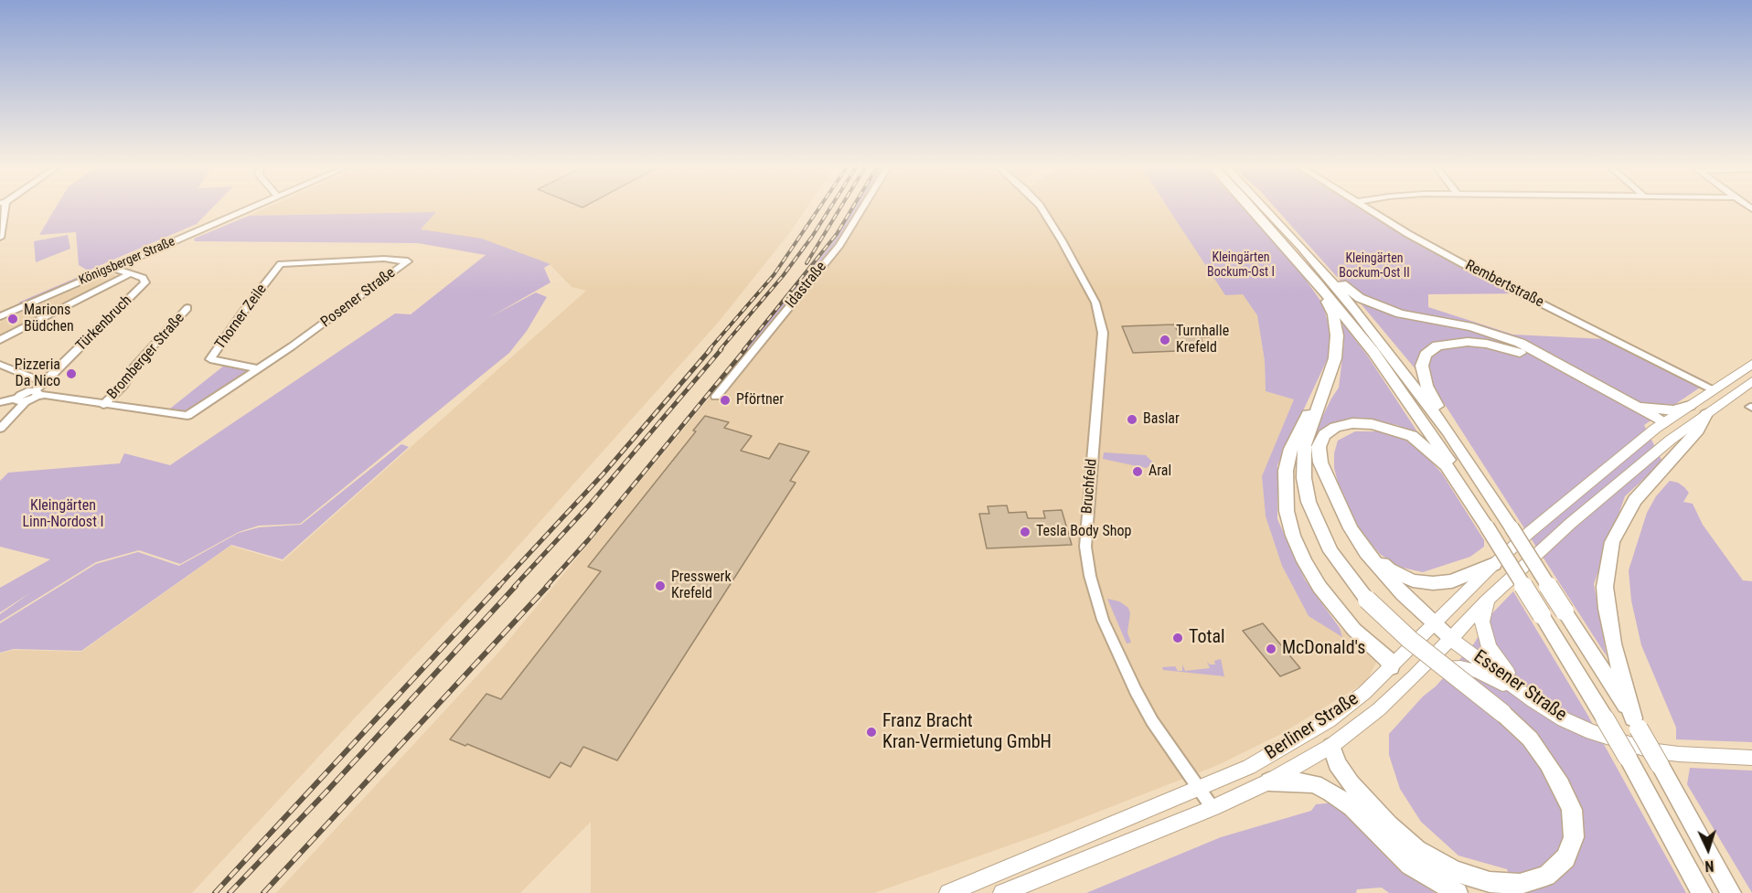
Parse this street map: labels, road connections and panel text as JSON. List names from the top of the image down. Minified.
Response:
{"streets":{"main road":["Essener Straße","Berliner Straße"],"street":["Königsberger Straße","Rembertstraße","Idastraße","Posener Straße","Thorner Zeile","Türkenbruch","Bromberger Straße","Bruchfeld"]},"crossings":[["Königsberger Straße","Türkenbruch"],["Rembertstraße","Berliner Straße"],["Posener Straße","Thorner Zeile"],["Posener Straße","Bromberger Straße"],["Thorner Zeile","Bromberger Straße"],["Türkenbruch","Bromberger Straße"],["Bruchfeld","Berliner Straße"],["Essener Straße","Berliner Straße"]],"parks":["Kleingärten Bockum-Ost I","Kleingärten Bockum-Ost II","Kleingärten Linn-Nordost I"],"places":["Marions Büdchen","Turnhalle Krefeld","Pizzeria Da Nico","Pförtner","Baslar","Aral","Tesla Body Shop","Presswerk Krefeld","Total","McDonald's","Franz Bracht Kran-Vermietung GmbH"],"north":"bottom"}
